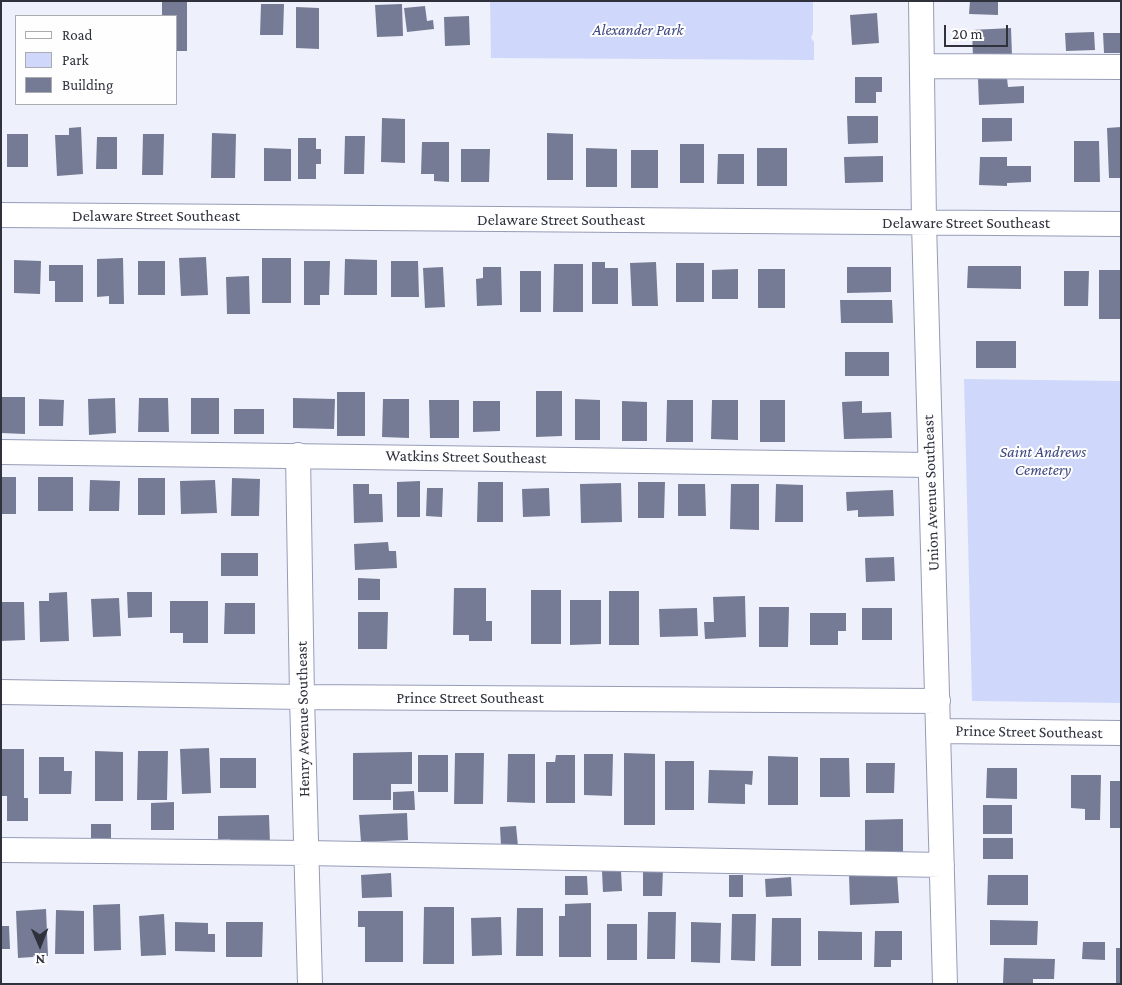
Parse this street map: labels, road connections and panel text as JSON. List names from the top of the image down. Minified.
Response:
{"streets":{"street":["Delaware Street Southeast","Watkins Street Southeast","Union Avenue Southeast","Prince Street Southeast","Henry Avenue Southeast"]},"crossings":[["Delaware Street Southeast","Union Avenue Southeast"],["Watkins Street Southeast","Union Avenue Southeast"],["Watkins Street Southeast","Henry Avenue Southeast"],["Union Avenue Southeast","Prince Street Southeast"],["Prince Street Southeast","Henry Avenue Southeast"]],"parks":["Alexander Park","Saint Andrews Cemetery"],"legend":["Road","Park","Building"],"scale_bar":"20 m","north":"bottom"}
